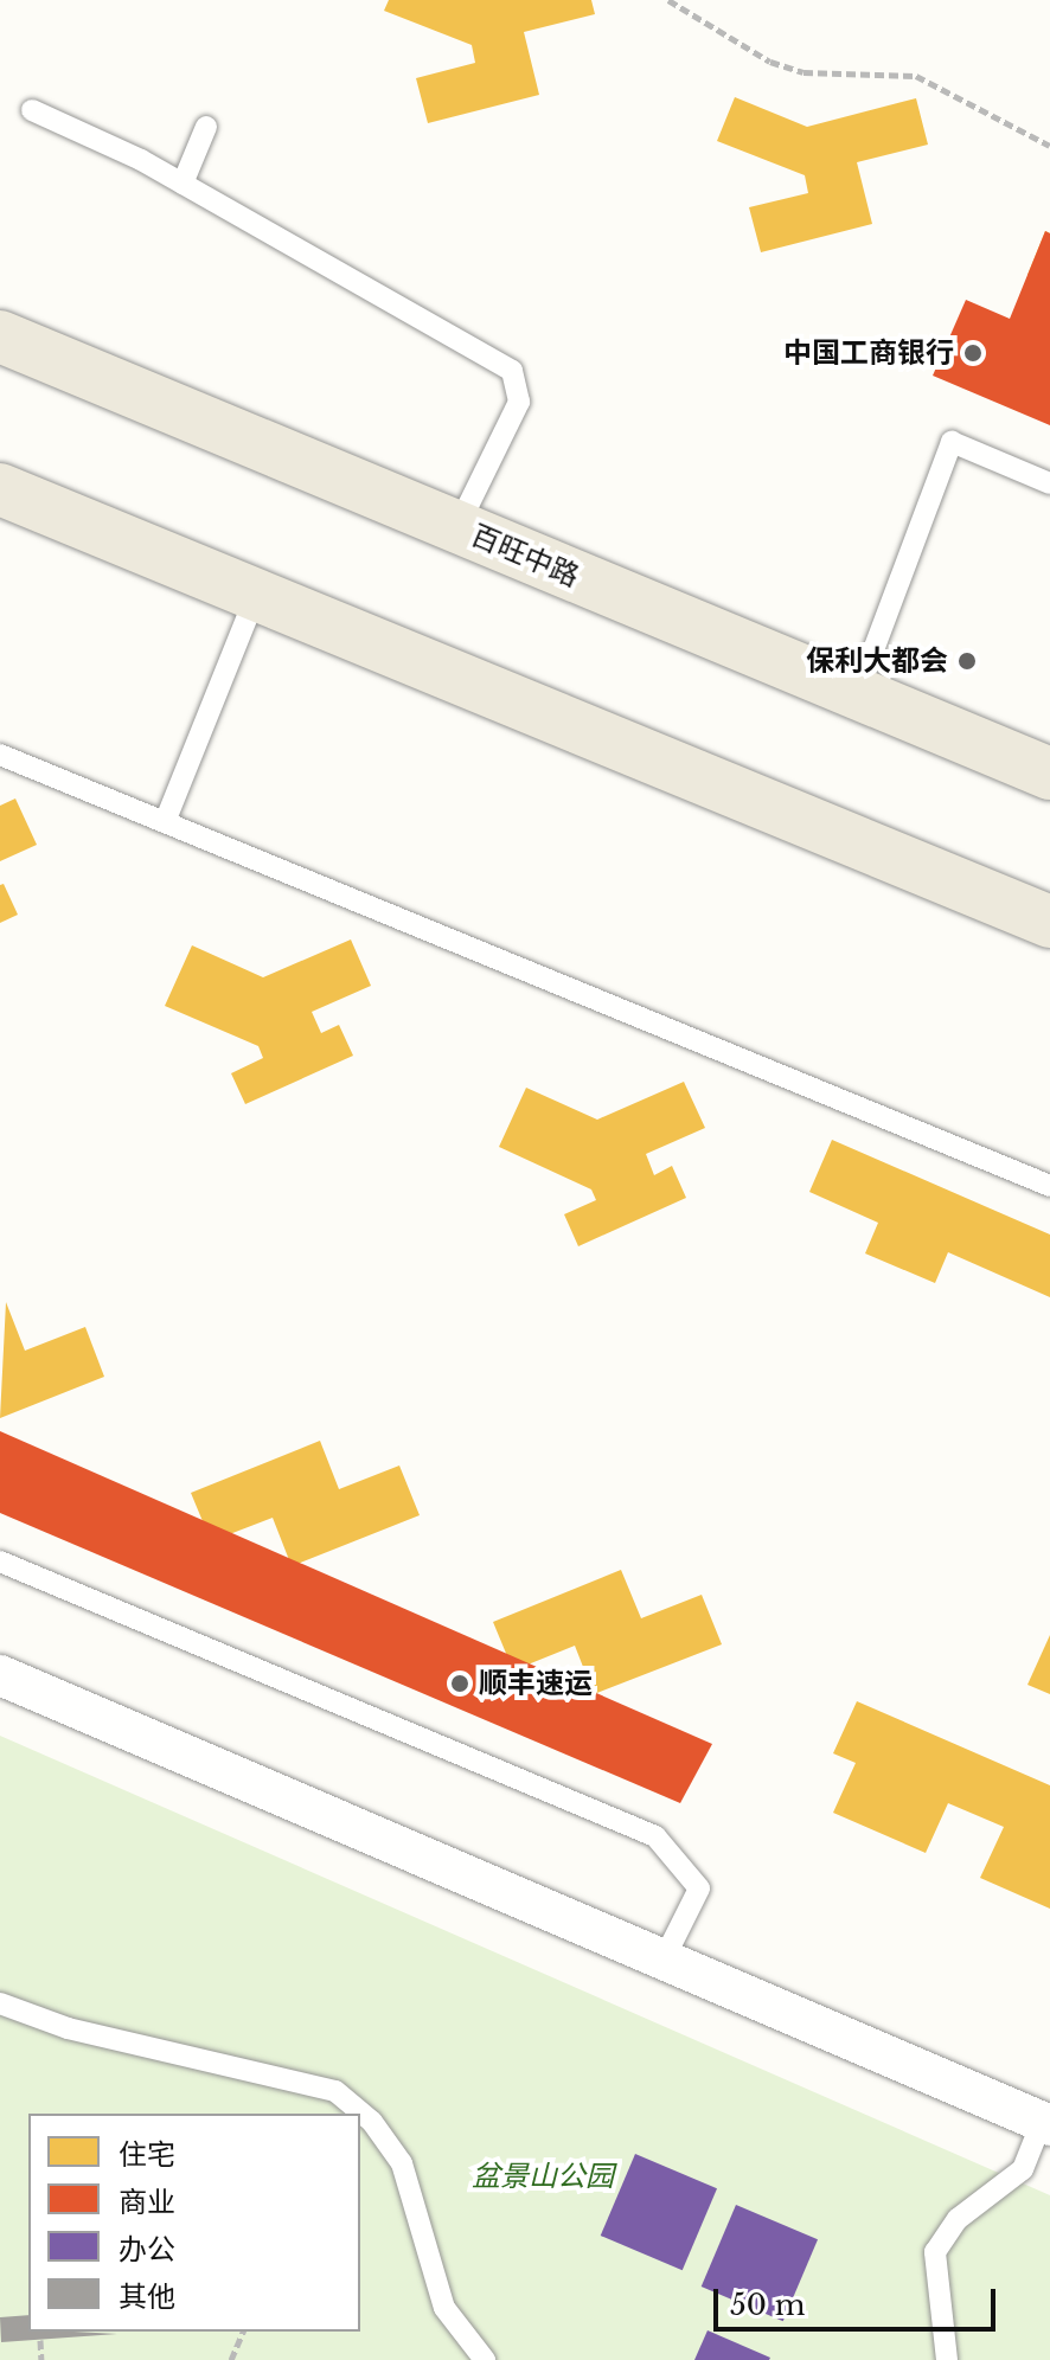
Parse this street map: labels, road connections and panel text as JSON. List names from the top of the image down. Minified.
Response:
{"streets":{"main road":["百旺中路"]},"parks":["盆景山公园"],"places":["中国工商银行","保利大都会","顺丰速运"],"legend":["住宅","商业","办公","其他"],"scale_bar":"50 m"}
